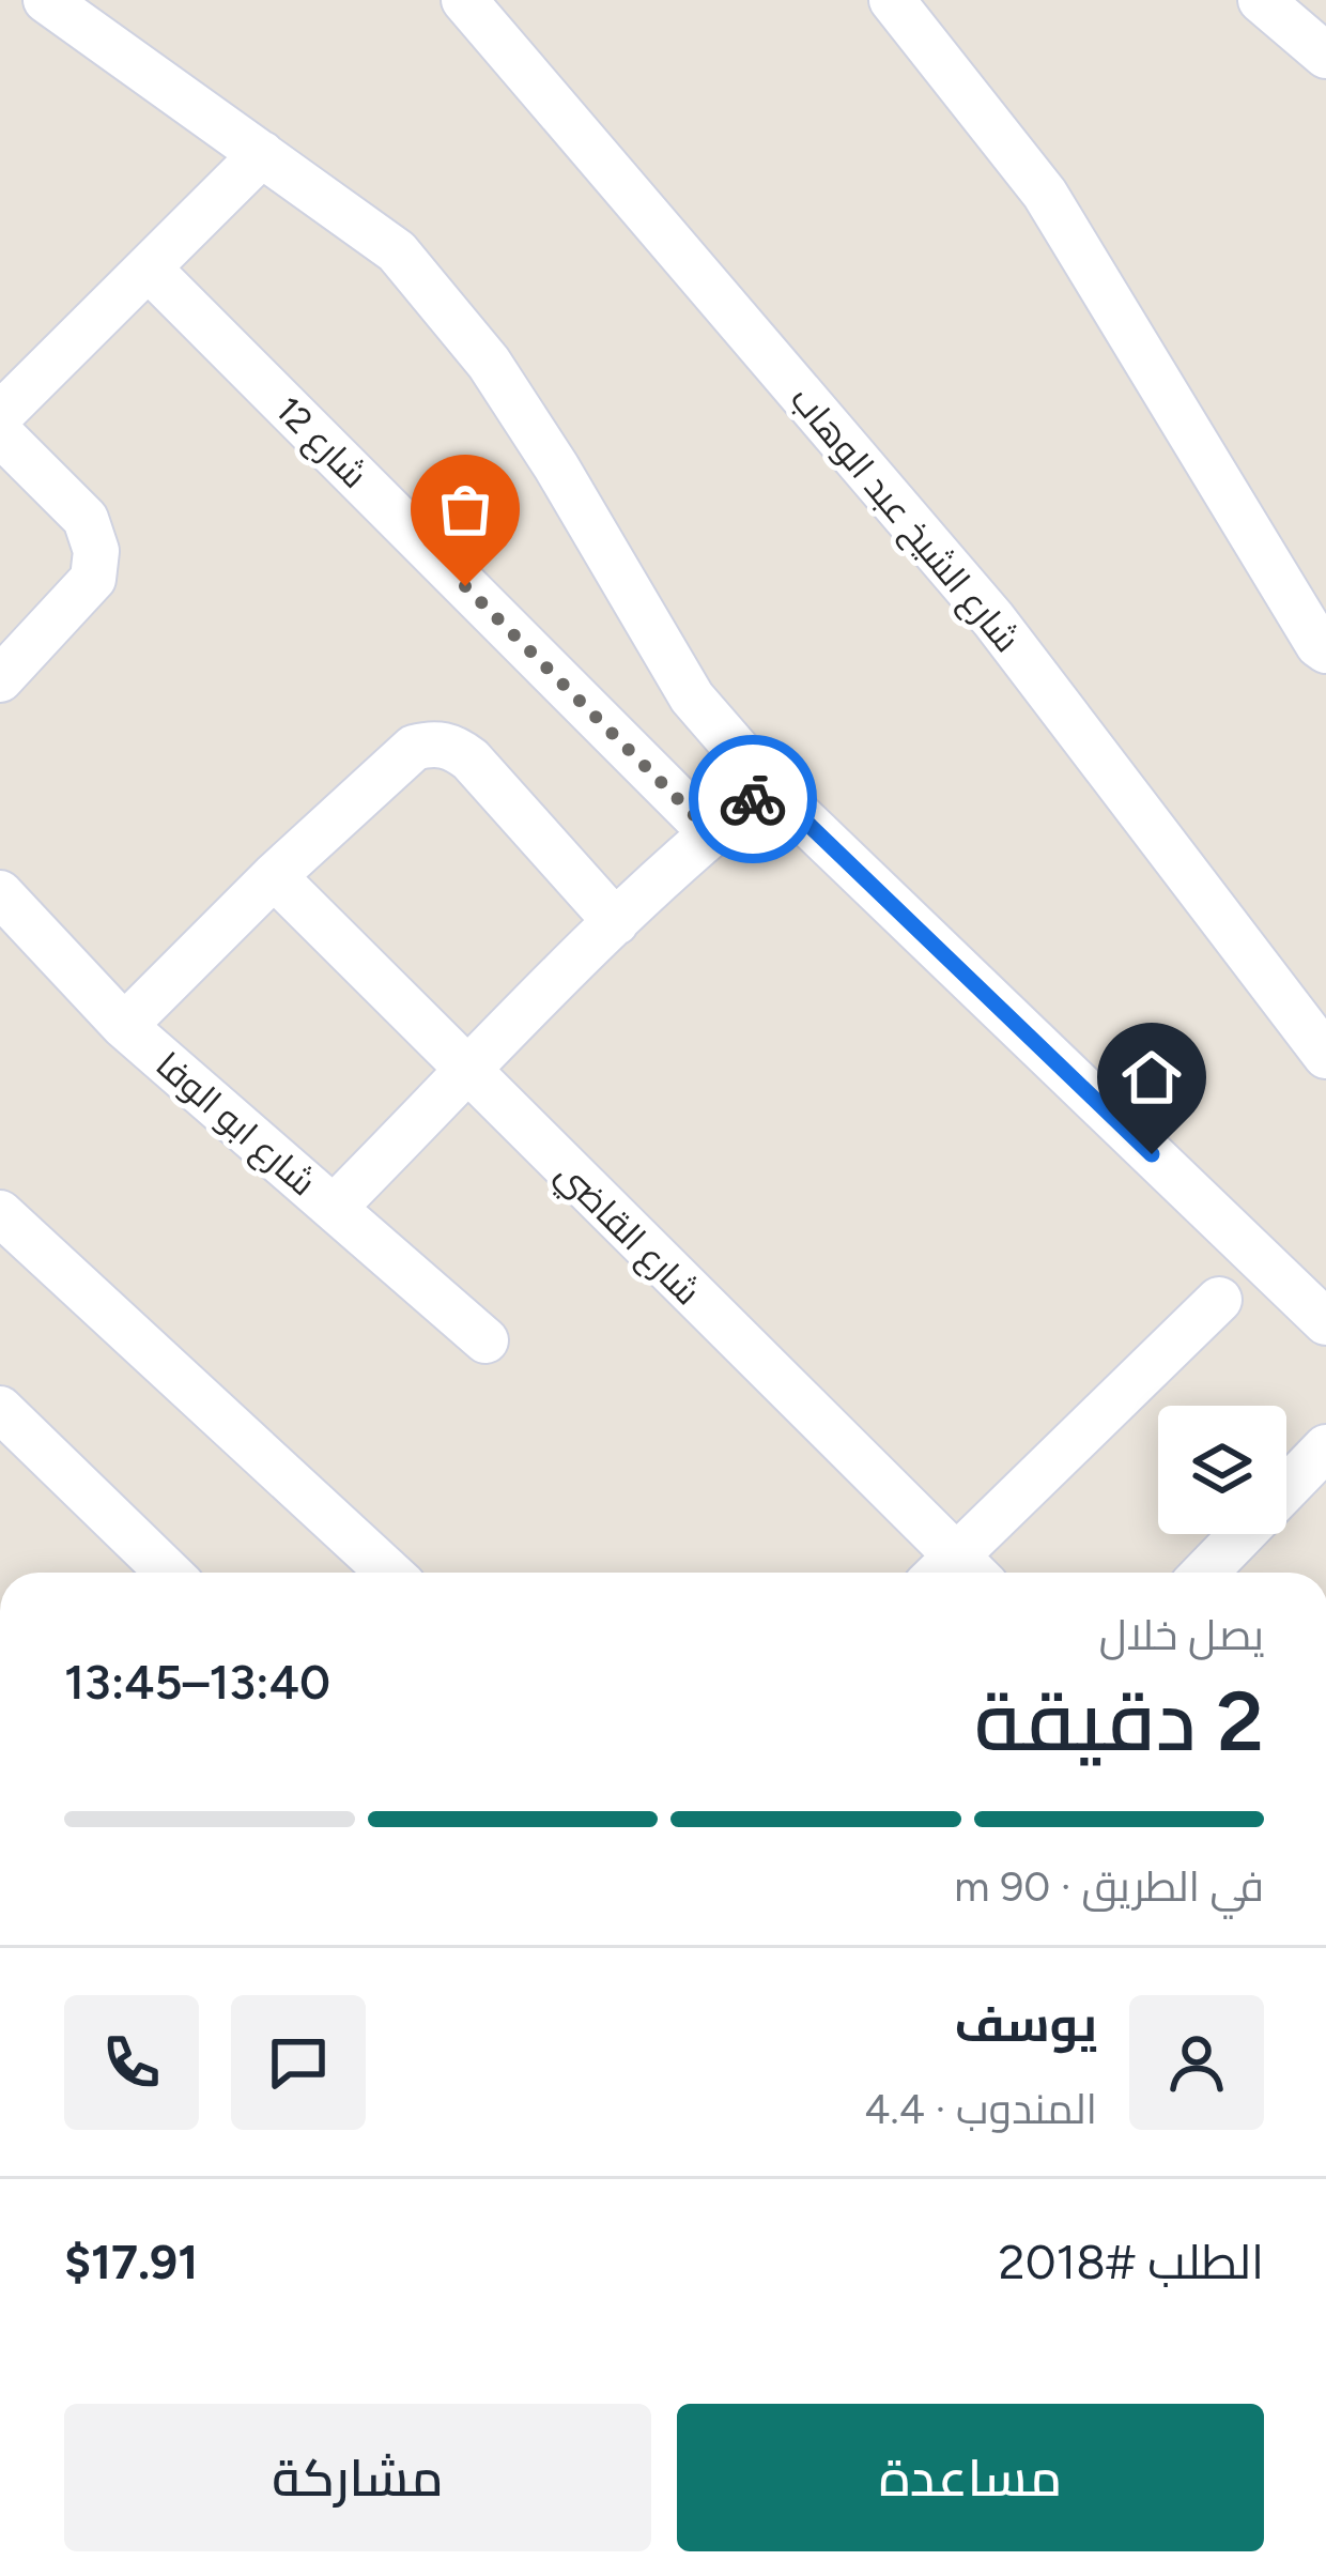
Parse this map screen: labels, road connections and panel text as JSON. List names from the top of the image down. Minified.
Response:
{"streets":{"street":["شارع 12","شارع الشيخ عبد الوهاب","شارع ابو الوفا","شارع القاضي"]},"page":{"heading":["2 دقيقة","يصل خلال","13:40–13:45"],"panel":["يوسف","المندوب · 4.4","الطلب #2018","$17.91"],"bar":"في الطريق · 90 m","buttons":["مساعدة","مشاركة"]}}
